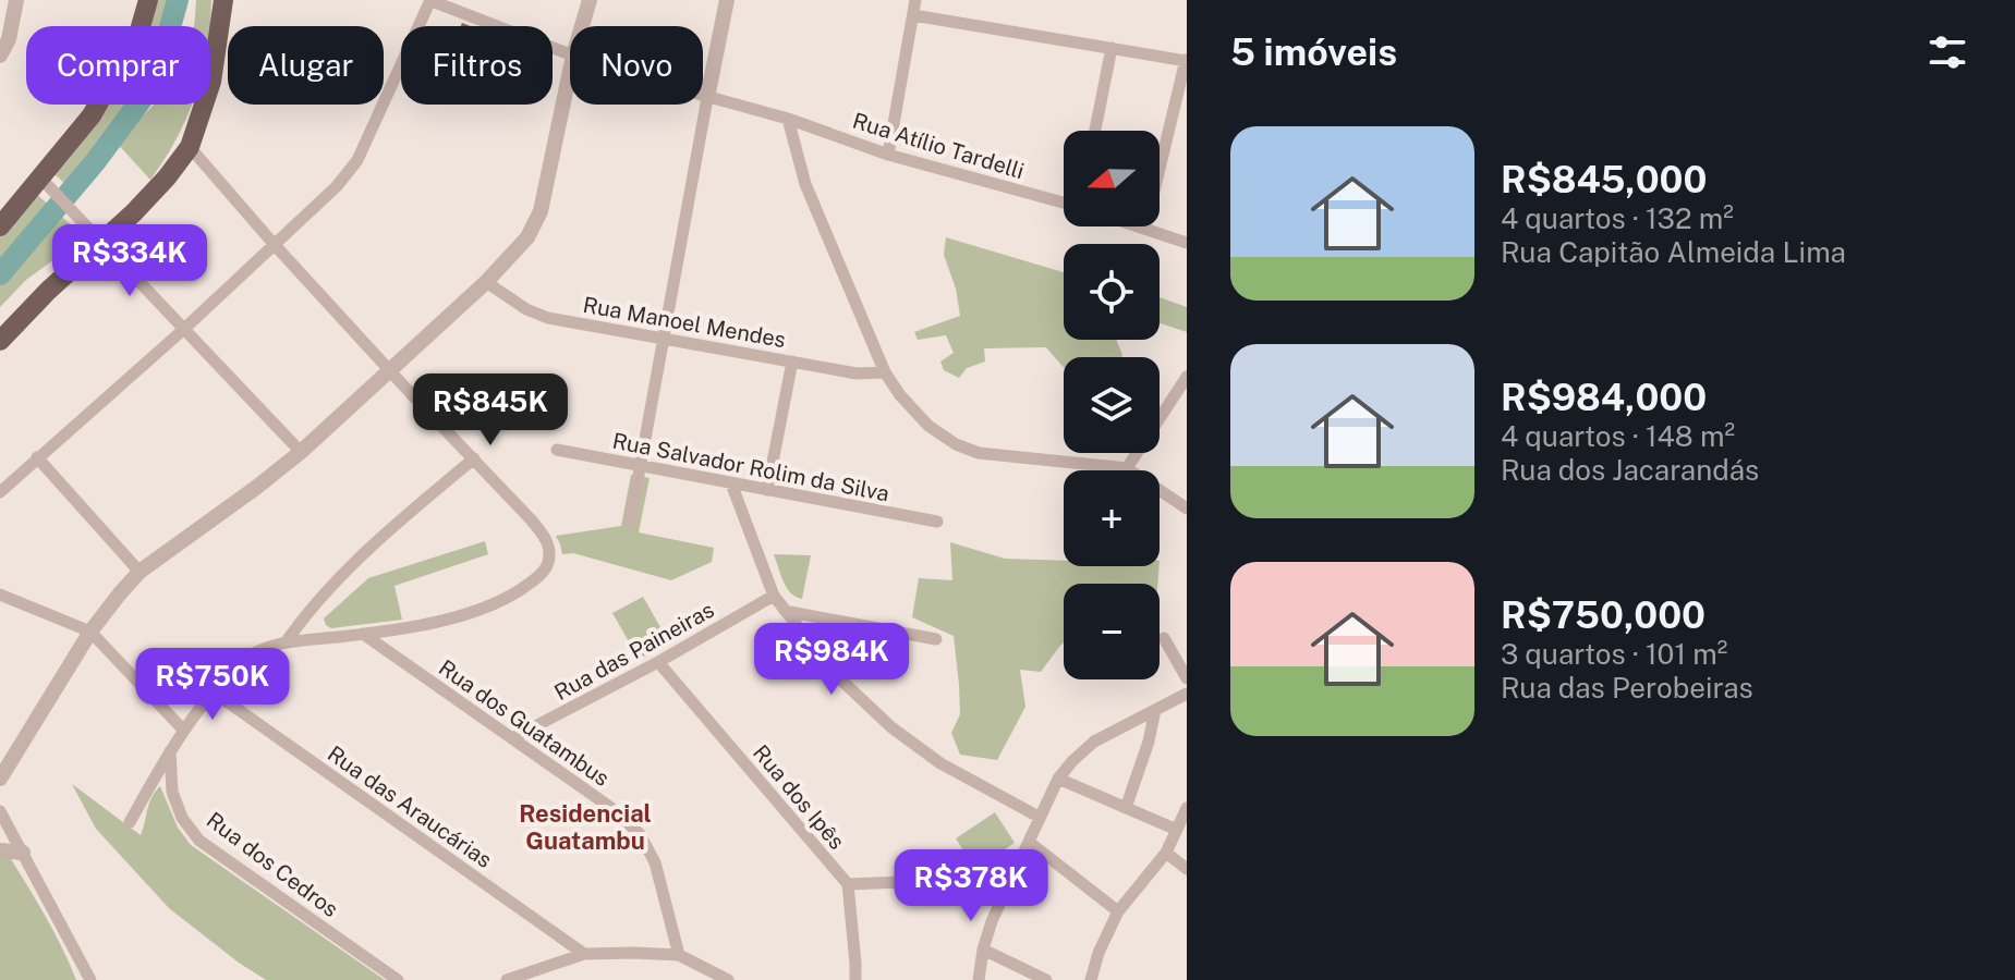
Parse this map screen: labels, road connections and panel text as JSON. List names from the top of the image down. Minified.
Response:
{"streets":{"street":["Rua Atílio Tardelli","Rua Manoel Mendes","Rua Salvador Rolim da Silva","Rua das Paineiras","Rua dos Guatambus","Rua dos Ipês","Rua das Araucárias","Rua dos Cedros"]},"crossings":[["Rua das Paineiras","Rua dos Guatambus"],["Rua das Paineiras","Rua dos Ipês"]],"districts":["Residencial Guatambu"],"north":"left","page":{"heading":"5 imóveis","chip":["Comprar","Alugar","Filtros","Novo"],"list":[{"name":"R$845,000","note":"4 quartos · 132 m² · Rua Capitão Almeida Lima"},{"name":"R$984,000","note":"4 quartos · 148 m² · Rua dos Jacarandás"},{"name":"R$750,000","note":"3 quartos · 101 m² · Rua das Perobeiras"}],"map_buttons":["+","−"],"price":["R$334K","R$845K","R$984K","R$750K","R$378K"]}}
